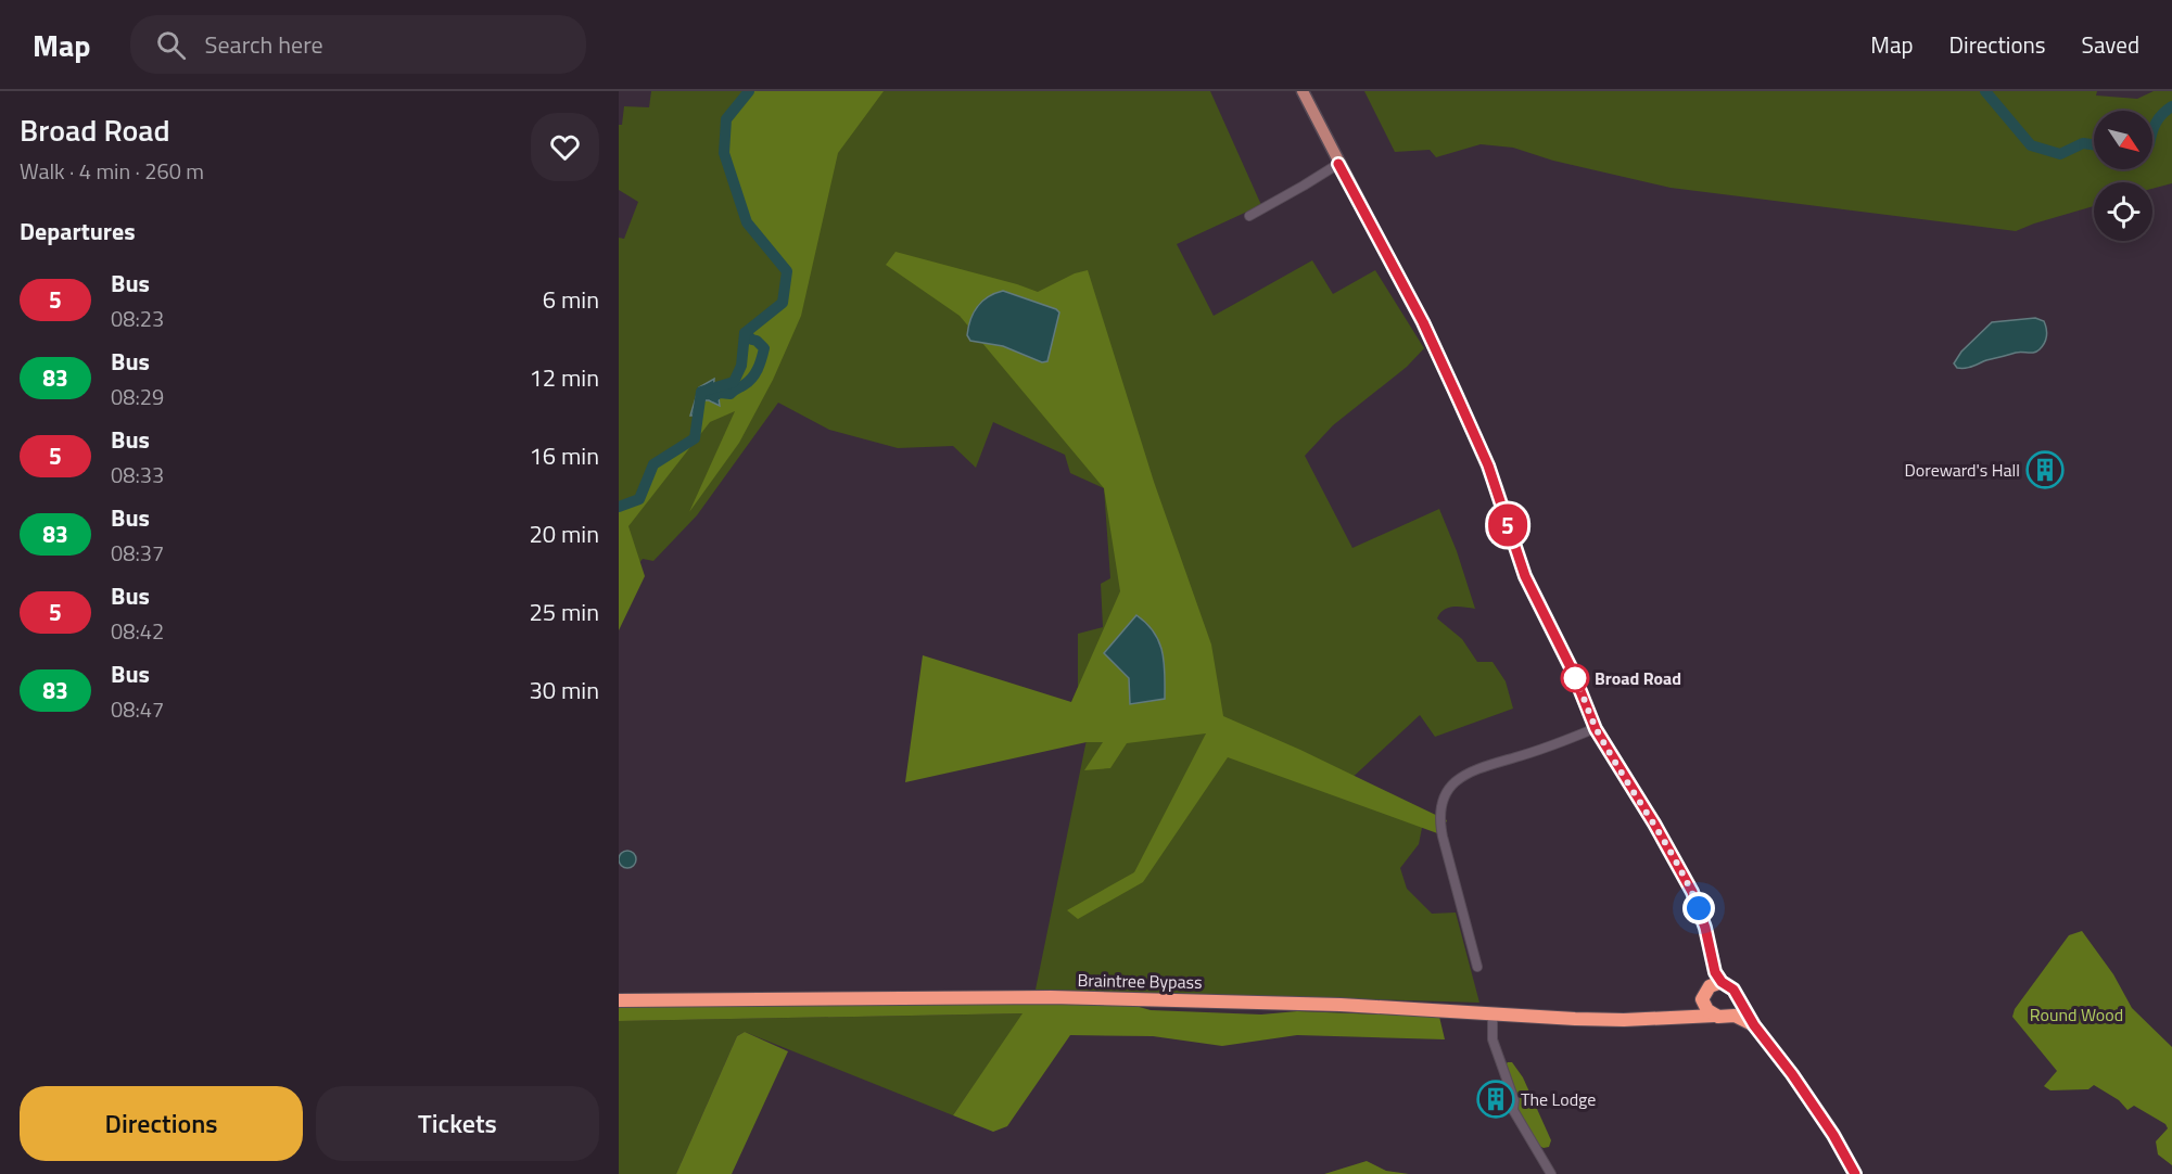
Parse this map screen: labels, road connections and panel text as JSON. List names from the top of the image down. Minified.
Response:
{"streets":{"highway":["Braintree Bypass"]},"parks":["Round Wood"],"places":{"building":["Doreward's Hall","The Lodge"],"other":["Broad Road"]},"lines":["bus line 5"],"north":"bottom right","page":{"header":"Map","search":"Search here","nav":["Map","Directions","Saved"],"heading":[["Broad Road","Walk · 4 min · 260 m"],"Departures"],"on_map":"5","list":[{"mark":"5","name":"Bus","note":"08:23","value":"6 min"},{"mark":"83","name":"Bus","note":"08:29","value":"12 min"},{"mark":"5","name":"Bus","note":"08:33","value":"16 min"},{"mark":"83","name":"Bus","note":"08:37","value":"20 min"},{"mark":"5","name":"Bus","note":"08:42","value":"25 min"},{"mark":"83","name":"Bus","note":"08:47","value":"30 min"}],"buttons":["Directions","Tickets"]}}
